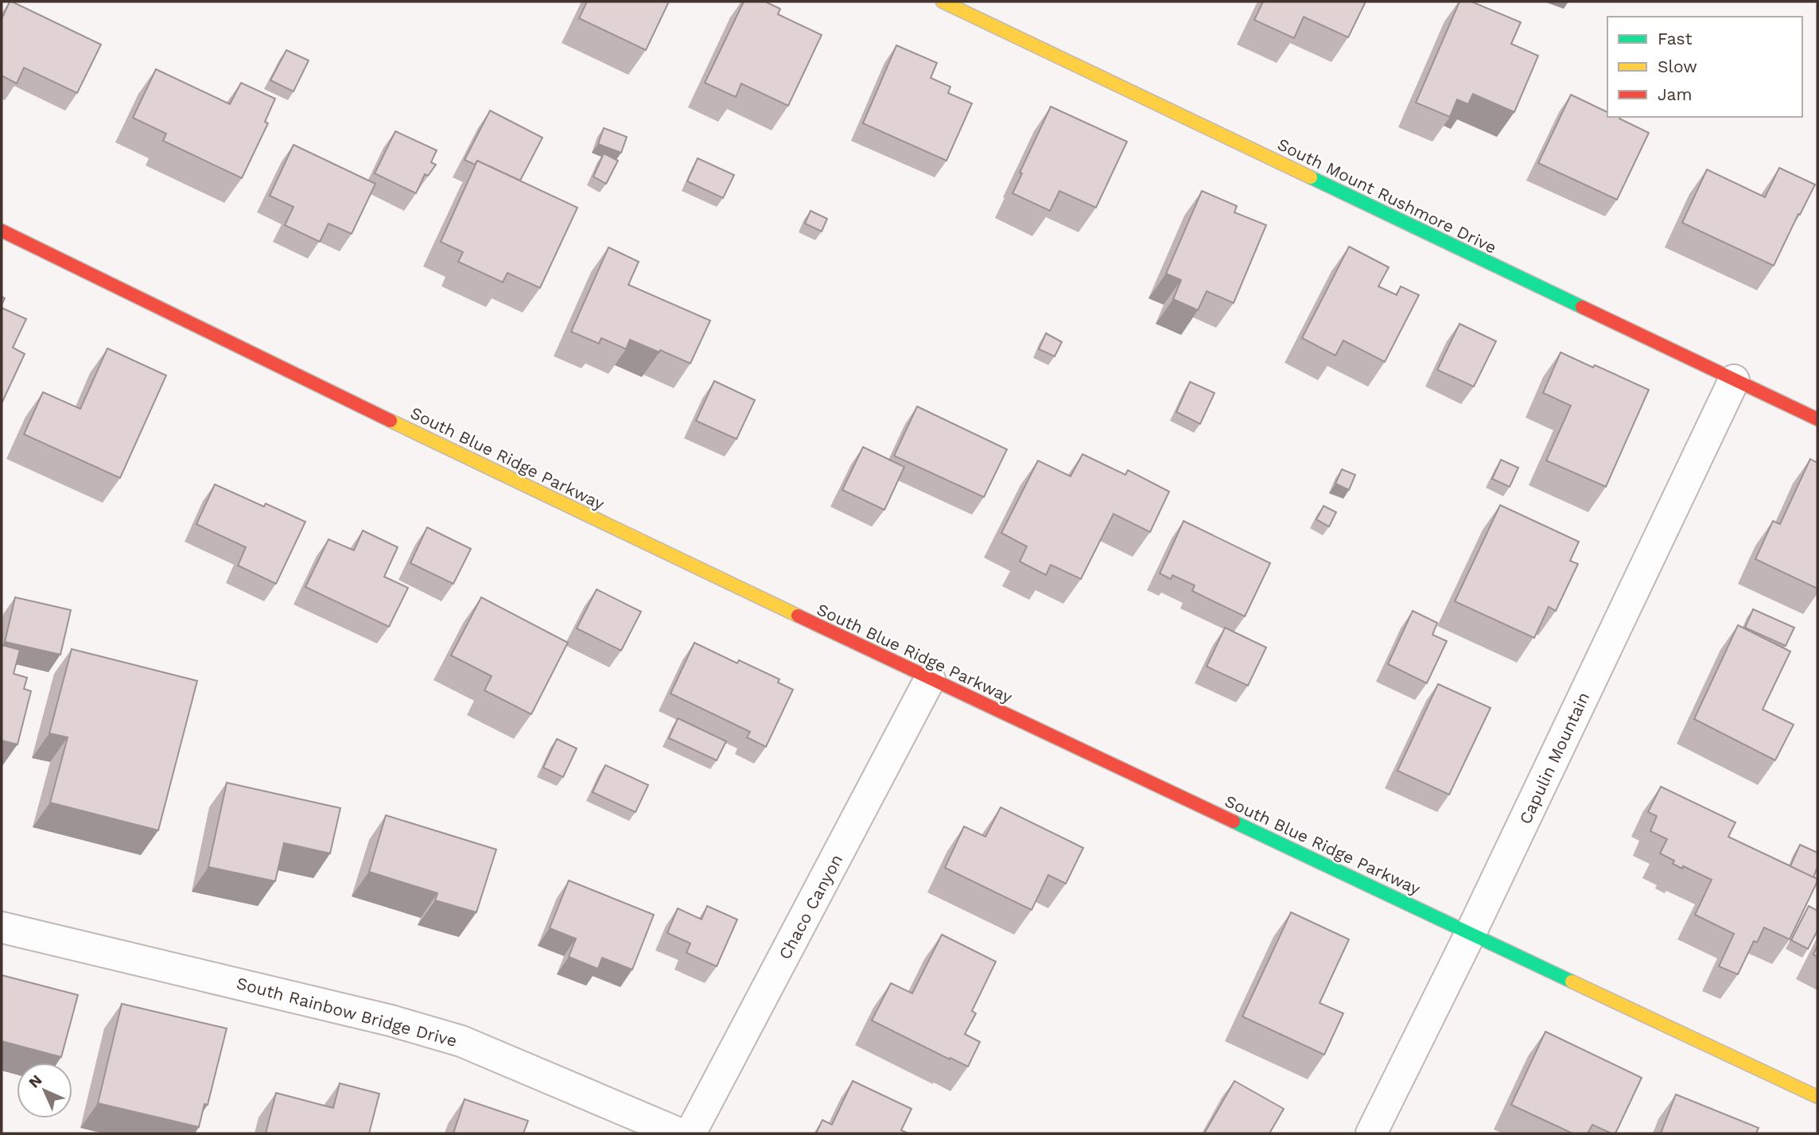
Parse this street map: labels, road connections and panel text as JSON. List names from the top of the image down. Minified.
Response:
{"streets":{"street":["South Mount Rushmore Drive","South Blue Ridge Parkway","Capulin Mountain","Chaco Canyon","South Rainbow Bridge Drive"]},"crossings":[["South Mount Rushmore Drive","Capulin Mountain"],["South Blue Ridge Parkway","Capulin Mountain"],["South Blue Ridge Parkway","Chaco Canyon"]],"legend":["Fast","Slow","Jam"],"north":"top left"}
